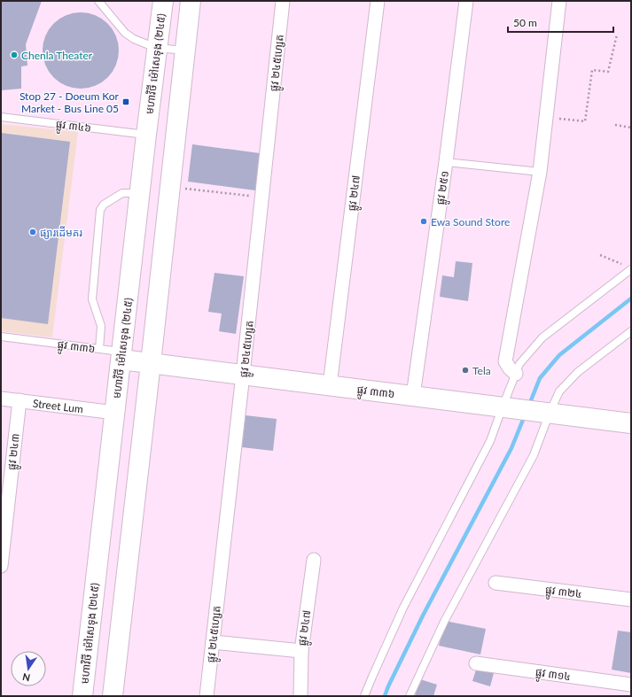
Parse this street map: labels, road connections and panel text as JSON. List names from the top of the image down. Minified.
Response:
{"streets":{"main road":["មហាវិថី ម៉ៅសេទុង (២៤៥)","ផ្លូវ ៣៣៦"],"street":["ផ្លូវ ២៤៥ហ្សេត","ផ្លូវ ២៥១","ផ្លូវ ២៤៧","Street Lum","ផ្លូវ ២៤៣","ផ្លូវ ៣២៤","ផ្លូវ ៣១៤"],"lane":["ផ្លូវ ៣៤៦"]},"crossings":[["ផ្លូវ ២៤៥ហ្សេត","ផ្លូវ ៣៣៦"],["មហាវិថី ម៉ៅសេទុង (២៤៥)","ផ្លូវ ៣៤៦"],["មហាវិថី ម៉ៅសេទុង (២៤៥)","ផ្លូវ ៣៣៦"],["មហាវិថី ម៉ៅសេទុង (២៤៥)","Street Lum"],["ផ្លូវ ២៥១","ផ្លូវ ៣៣៦"],["ផ្លូវ ២៤៧","ផ្លូវ ៣៣៦"],["Street Lum","ផ្លូវ ២៤៣"]],"places":{"other":["Chenla Theater","Ewa Sound Store","ផ្សារដើមគរ","Tela"],"transit":["Stop 27 - Doeum Kor Market - Bus Line 05"]},"scale_bar":"50 m","north":"bottom"}
